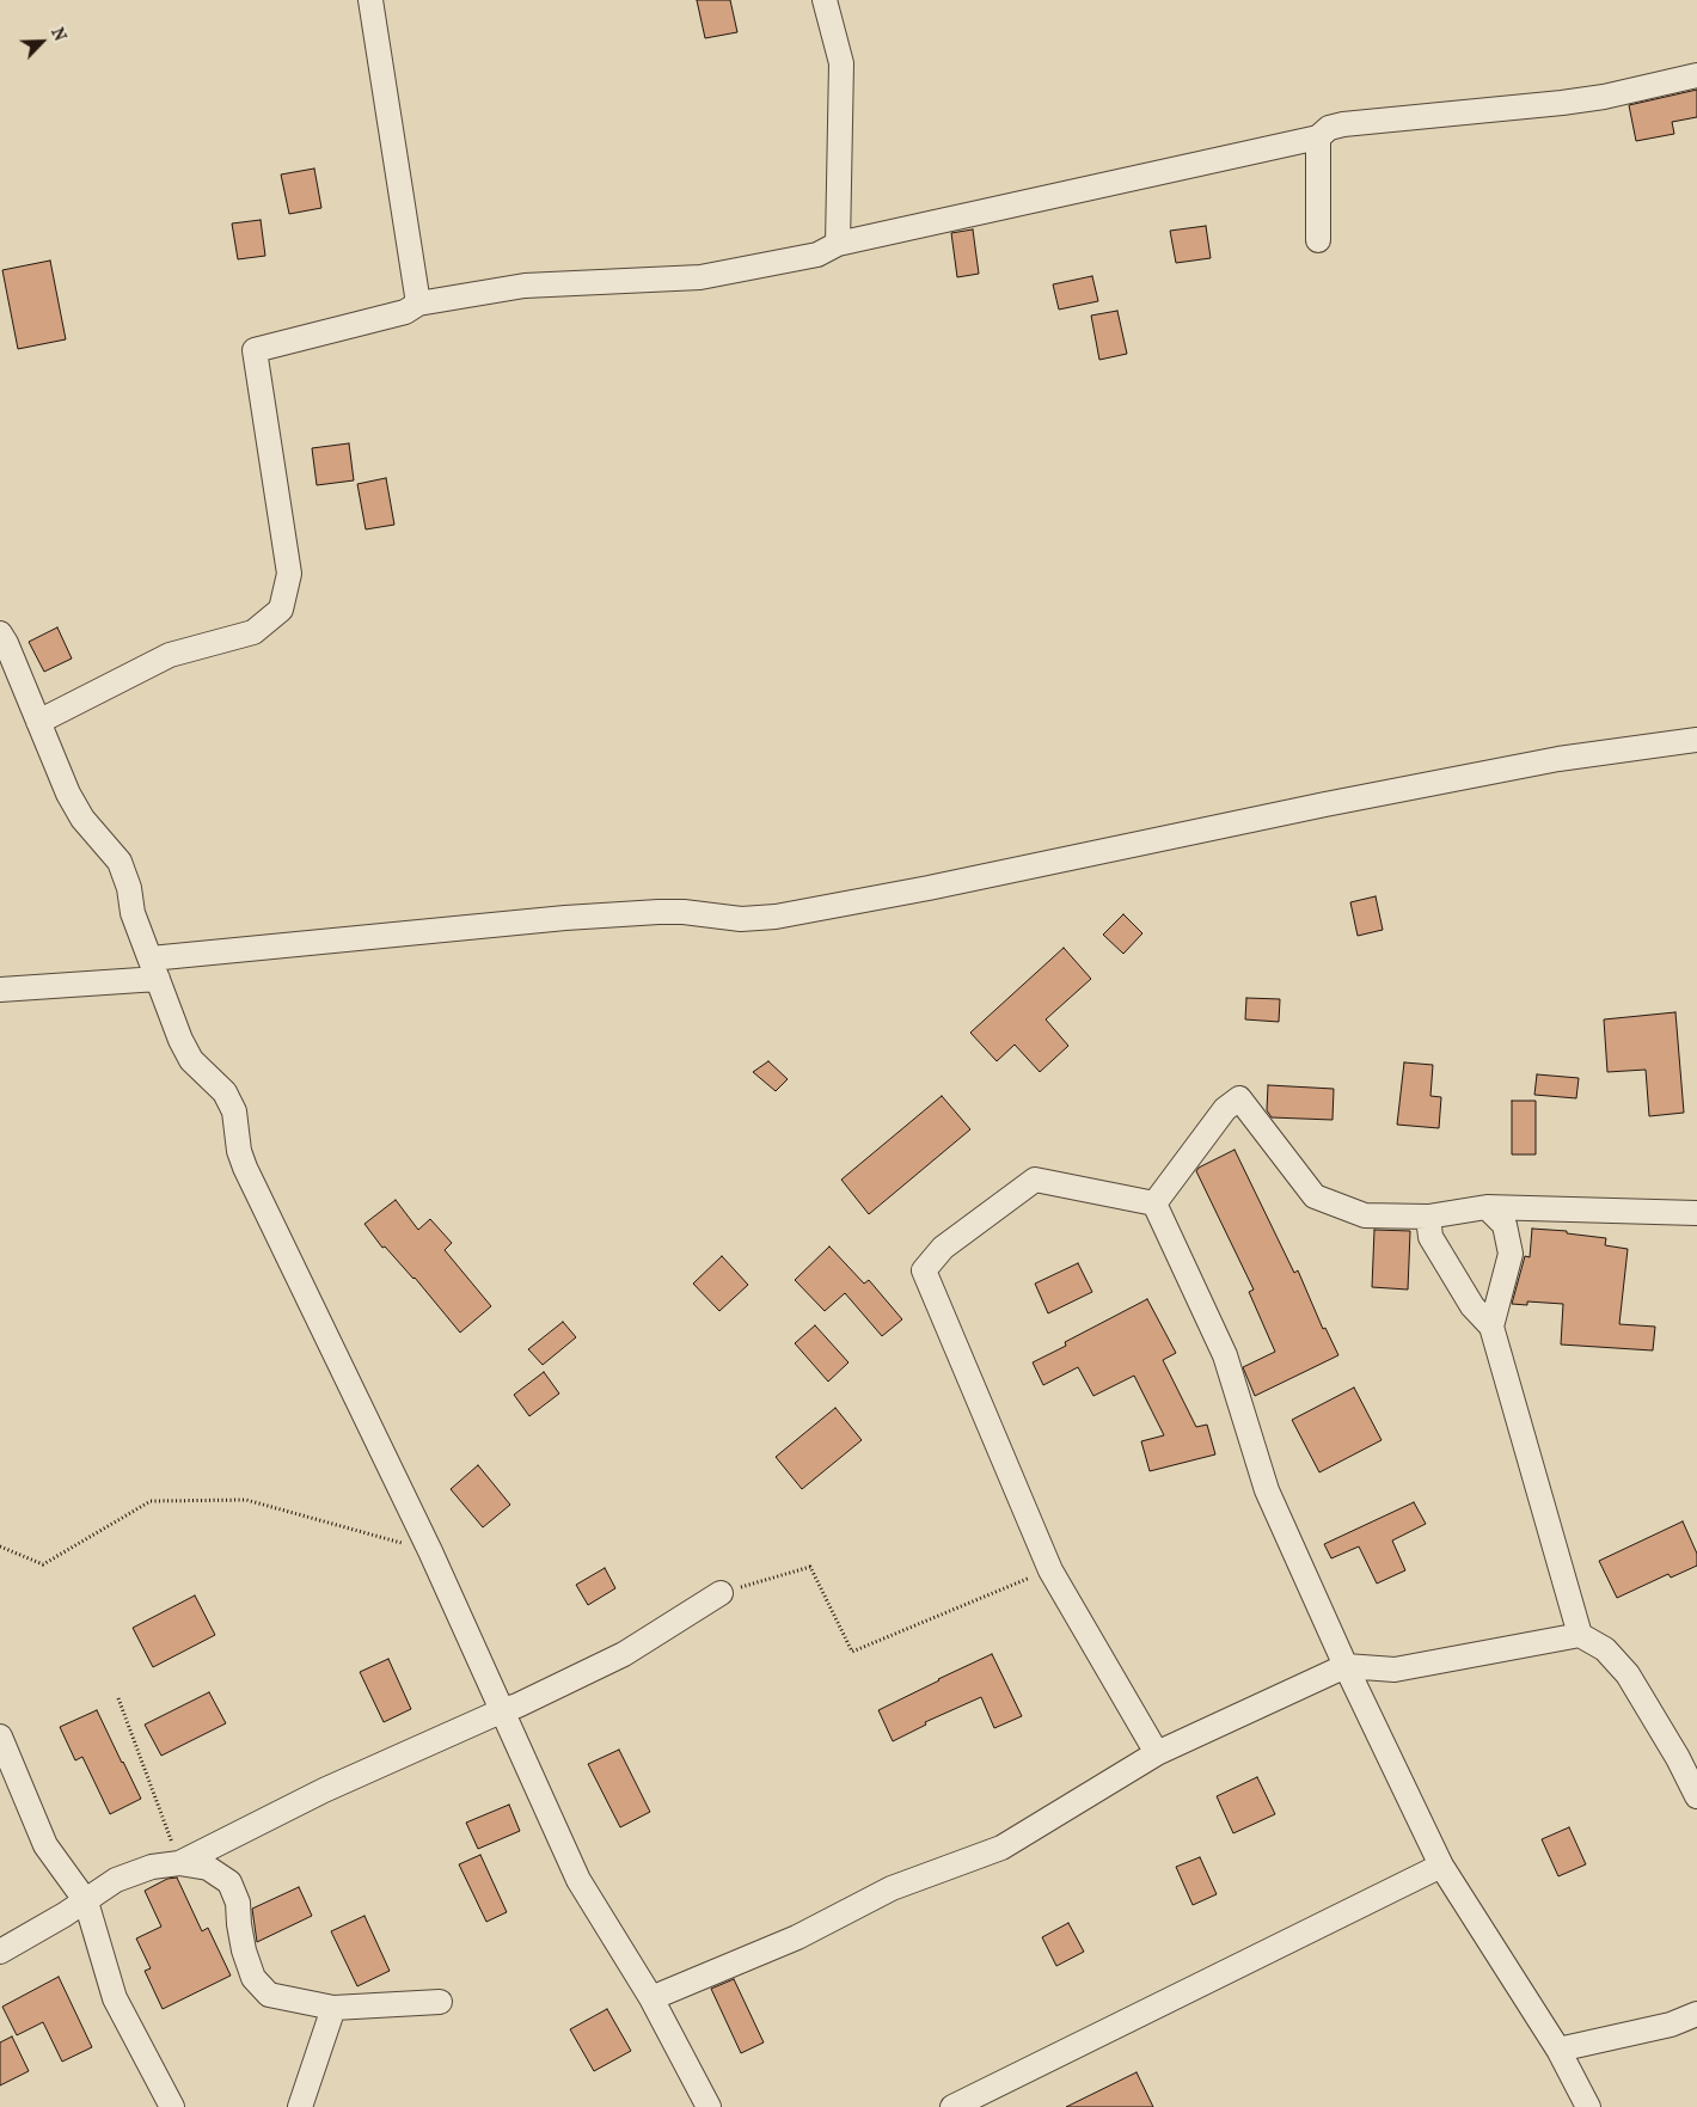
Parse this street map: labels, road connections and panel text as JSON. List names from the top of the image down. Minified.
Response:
{"north":"top right"}
